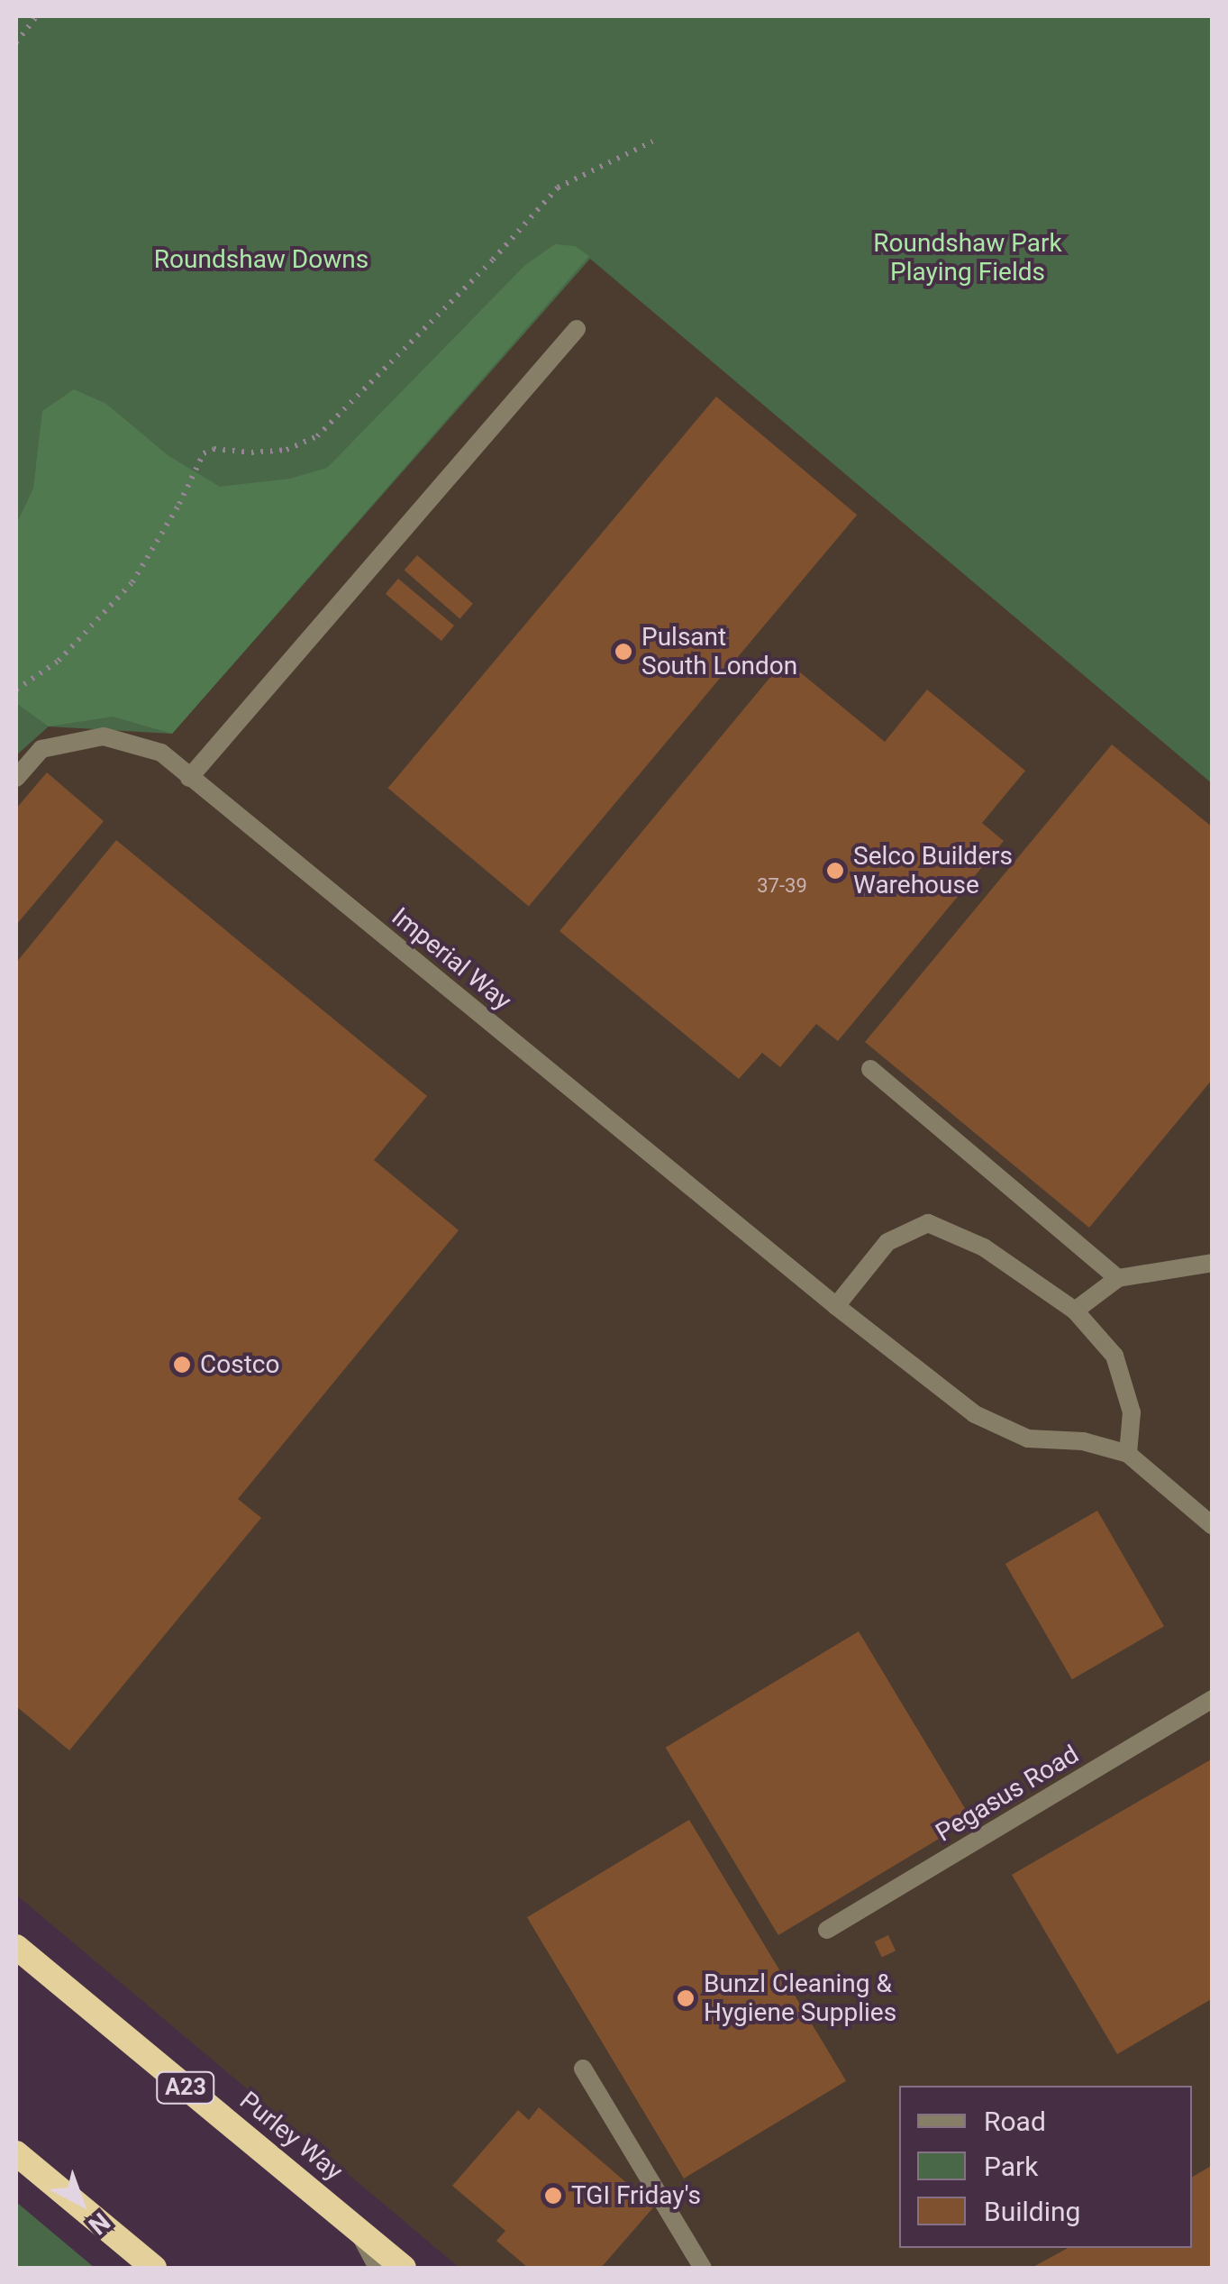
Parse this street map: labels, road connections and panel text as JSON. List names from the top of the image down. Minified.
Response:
{"streets":{"highway":["A23","Purley Way"],"street":["Imperial Way","Pegasus Road"]},"parks":["Roundshaw Park Playing Fields","Roundshaw Downs"],"places":["Pulsant South London","Selco Builders Warehouse","Costco","Bunzl Cleaning & Hygiene Supplies","TGI Friday's"],"house_numbers":["37-39"],"legend":["Road","Park","Building"],"north":"bottom right"}
